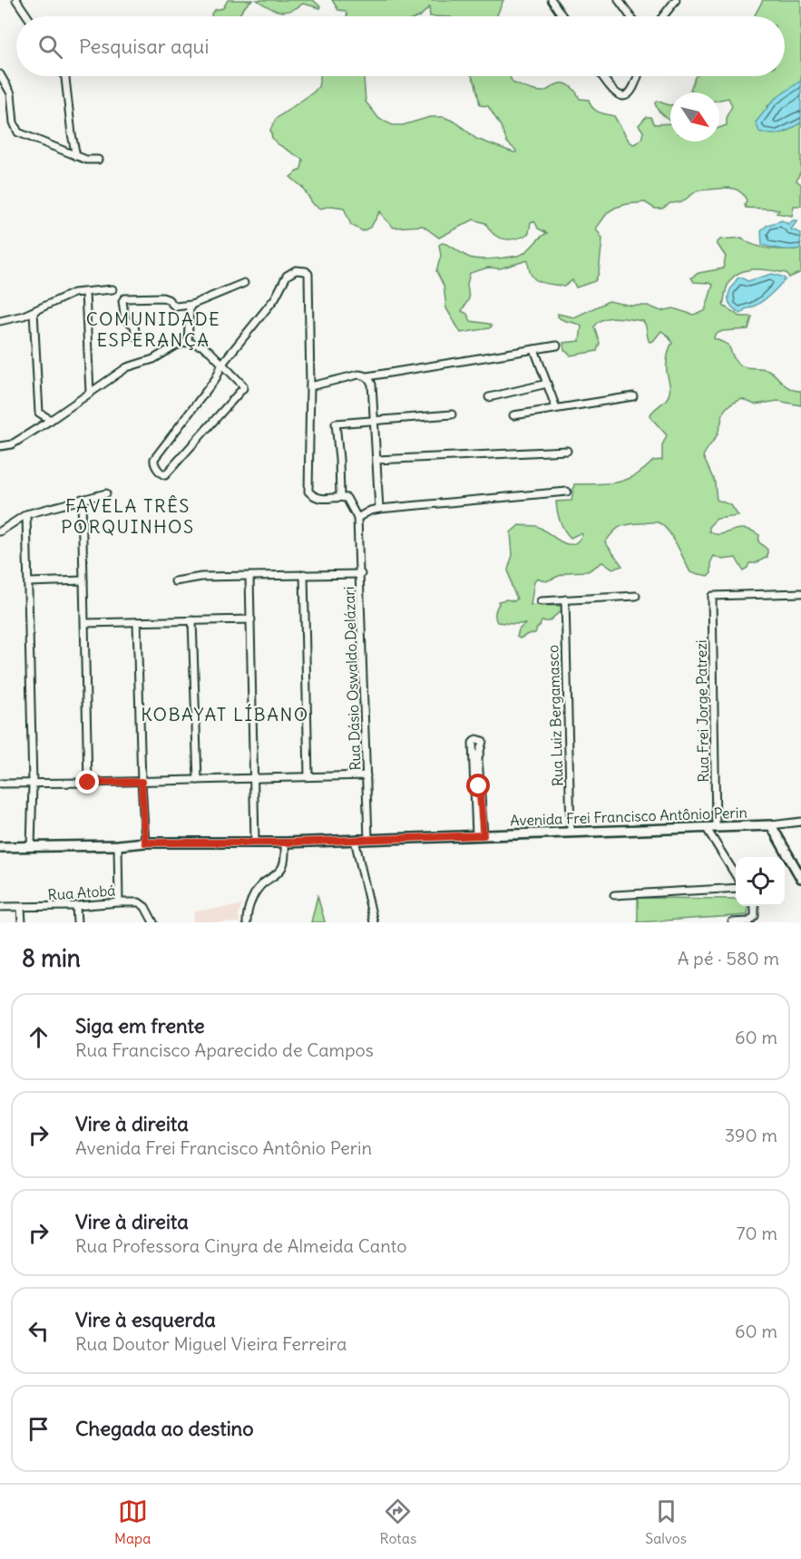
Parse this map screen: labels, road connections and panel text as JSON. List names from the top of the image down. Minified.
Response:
{"streets":{"street":["Rua Dásio Oswaldo Delázari","Rua Frei Jorge Patrezi","Rua Luiz Bergamasco","Avenida Frei Francisco Antônio Perin","Rua Atobá"]},"crossings":[["Rua Dásio Oswaldo Delázari","Avenida Frei Francisco Antônio Perin"],["Rua Frei Jorge Patrezi","Avenida Frei Francisco Antônio Perin"],["Rua Luiz Bergamasco","Avenida Frei Francisco Antônio Perin"]],"districts":["COMUNIDADE ESPERANÇA","FAVELA TRÊS PORQUINHOS","KOBAYAT LÍBANO"],"north":"bottom right","page":{"search":"Pesquisar aqui","heading":["8 min","A pé · 580 m"],"list":[["Siga em frente","Rua Francisco Aparecido de Campos","60 m"],["Vire à direita","Avenida Frei Francisco Antônio Perin","390 m"],["Vire à direita","Rua Professora Cinyra de Almeida Canto","70 m"],["Vire à esquerda","Rua Doutor Miguel Vieira Ferreira","60 m"],"Chegada ao destino"],"nav":["Mapa","Rotas","Salvos"]}}
